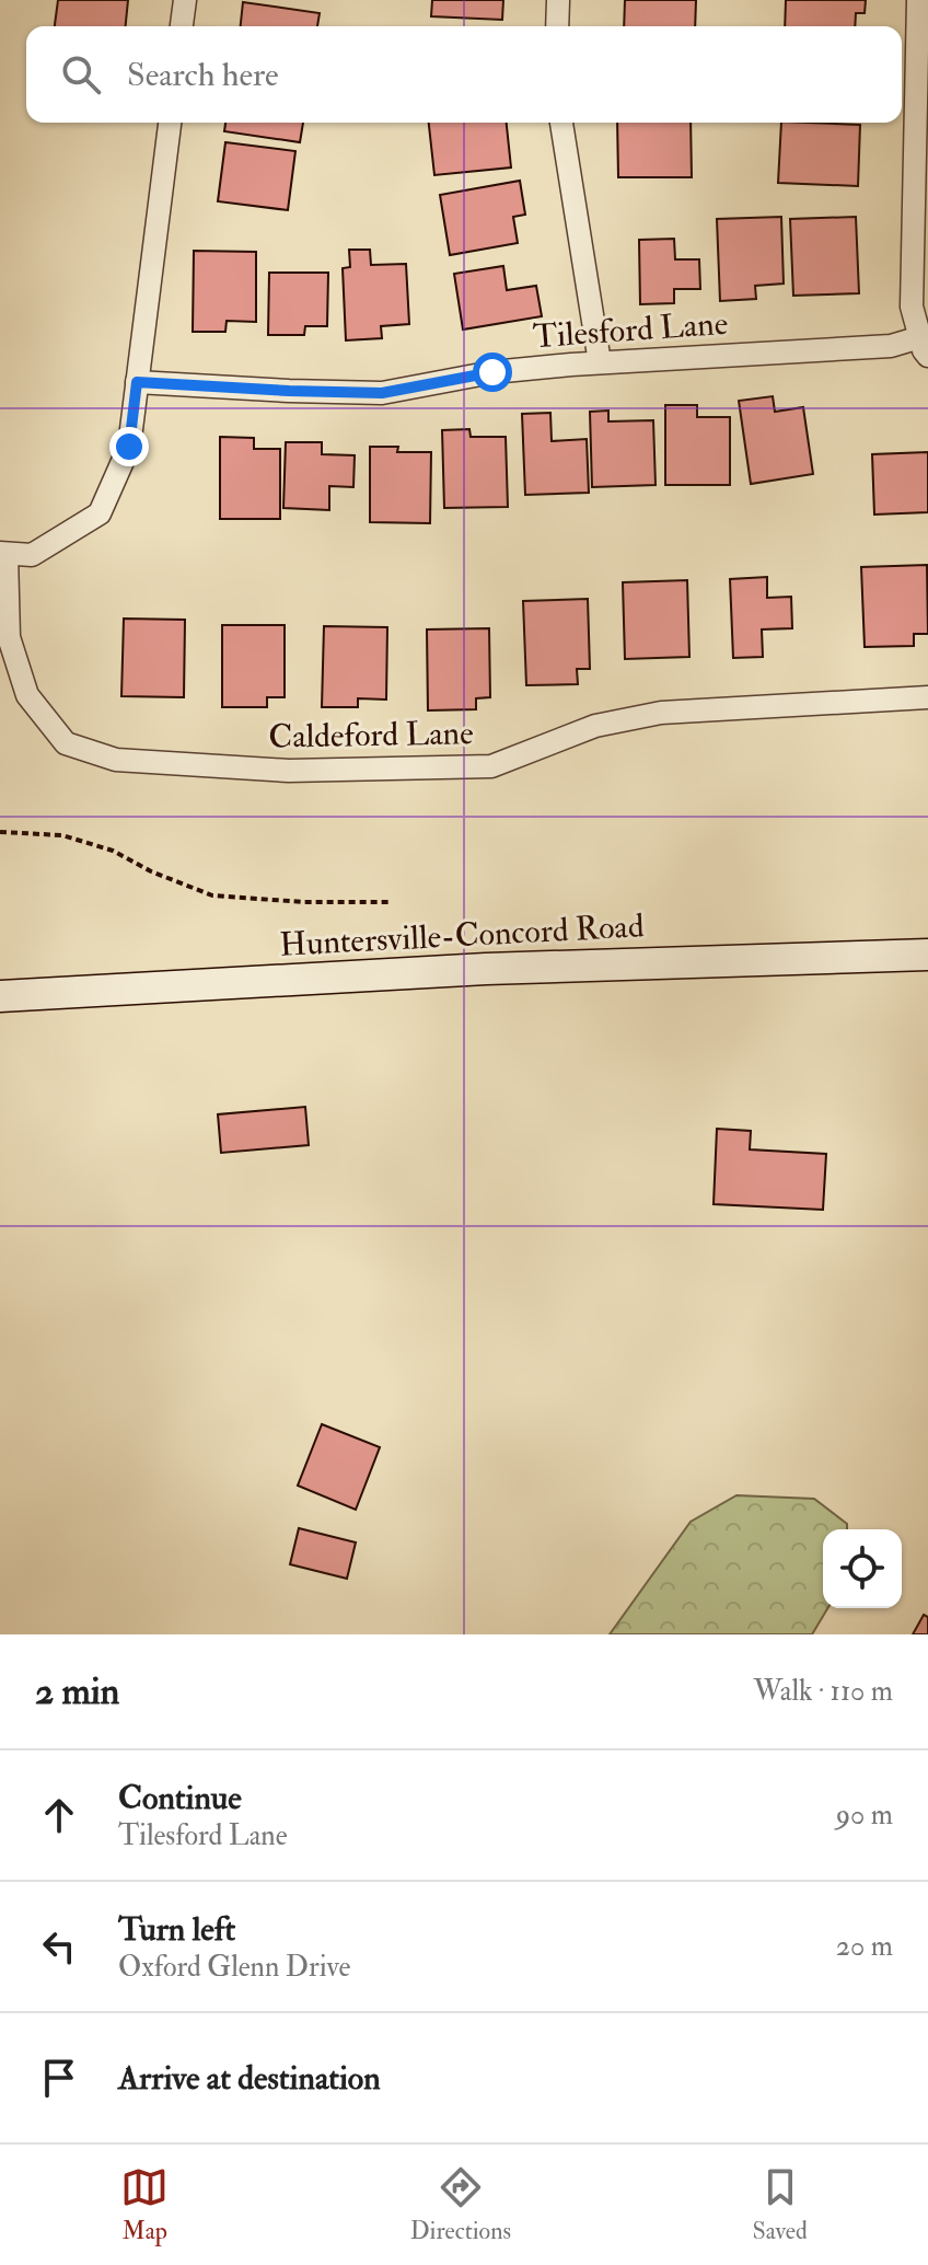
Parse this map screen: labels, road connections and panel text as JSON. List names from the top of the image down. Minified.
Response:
{"streets":{"main road":["Huntersville-Concord Road"],"street":["Tilesford Lane","Caldeford Lane"]},"page":{"search":"Search here","heading":["2 min","Walk · 110 m"],"list":[["Continue","Tilesford Lane","90 m"],["Turn left","Oxford Glenn Drive","20 m"],"Arrive at destination"],"nav":["Map","Directions","Saved"]}}
